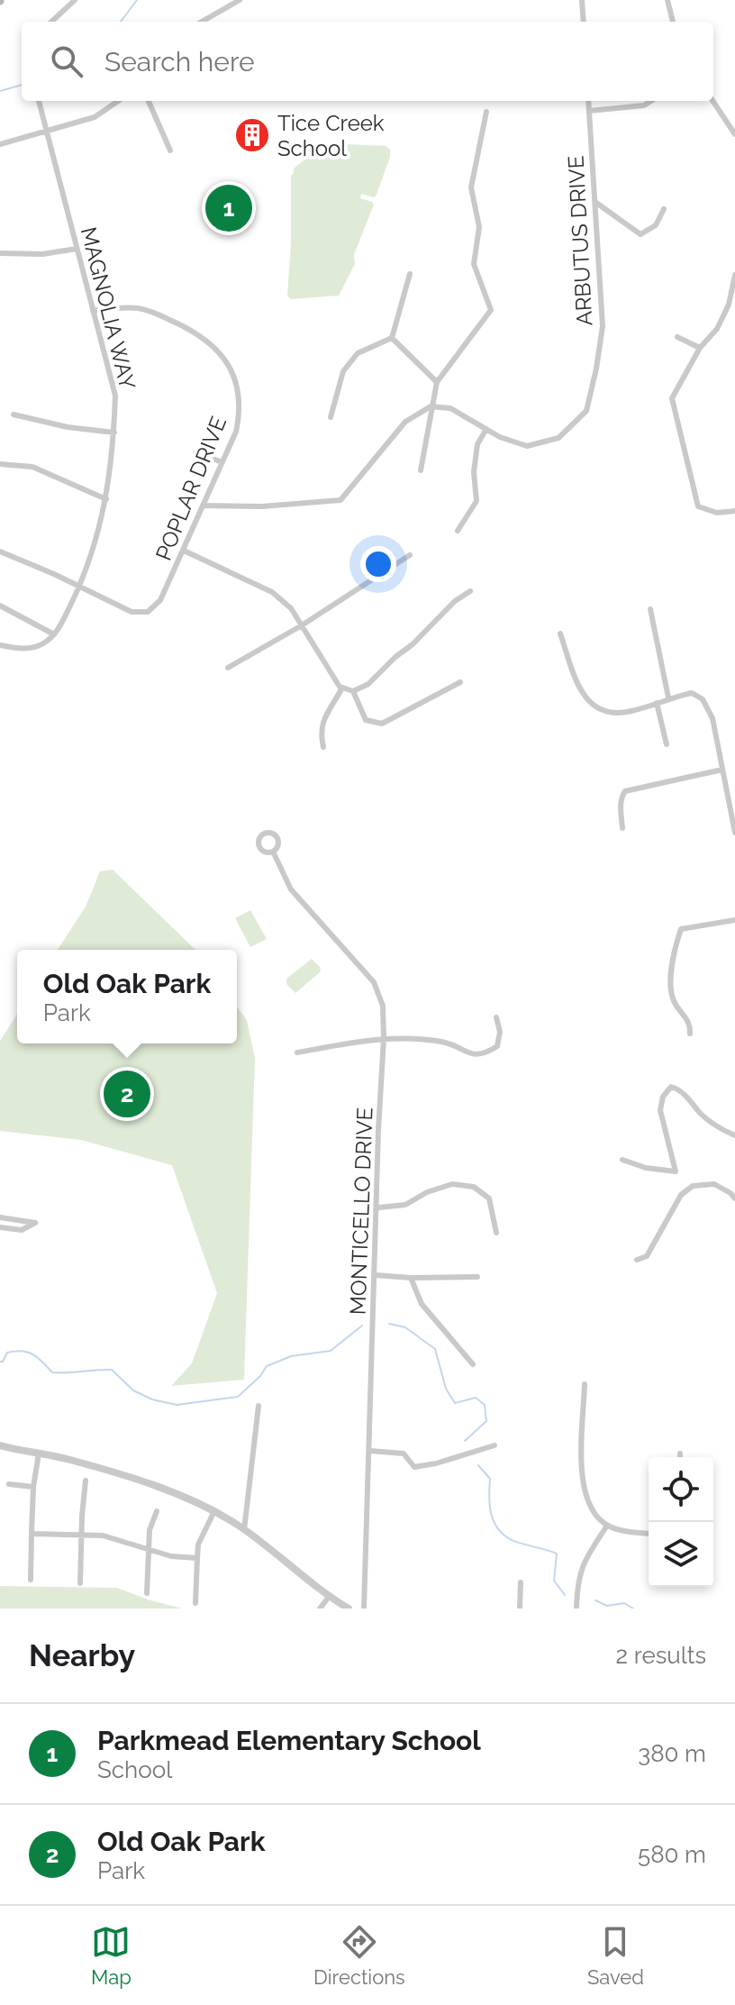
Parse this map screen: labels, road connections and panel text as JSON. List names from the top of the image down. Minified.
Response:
{"streets":{"street":["ARBUTUS DRIVE","MAGNOLIA WAY","POPLAR DRIVE","MONTICELLO DRIVE"]},"crossings":[["MAGNOLIA WAY","POPLAR DRIVE"]],"places":{"building":["Tice Creek School"]},"page":{"search":"Search here","pins":["1","2"],"popup":["Old Oak Park","Park"],"heading":["Nearby","2 results"],"list":[{"mark":"1","name":"Parkmead Elementary School","note":"School","value":"380 m"},{"mark":"2","name":"Old Oak Park","note":"Park","value":"580 m"}],"nav":["Map","Directions","Saved"]}}
